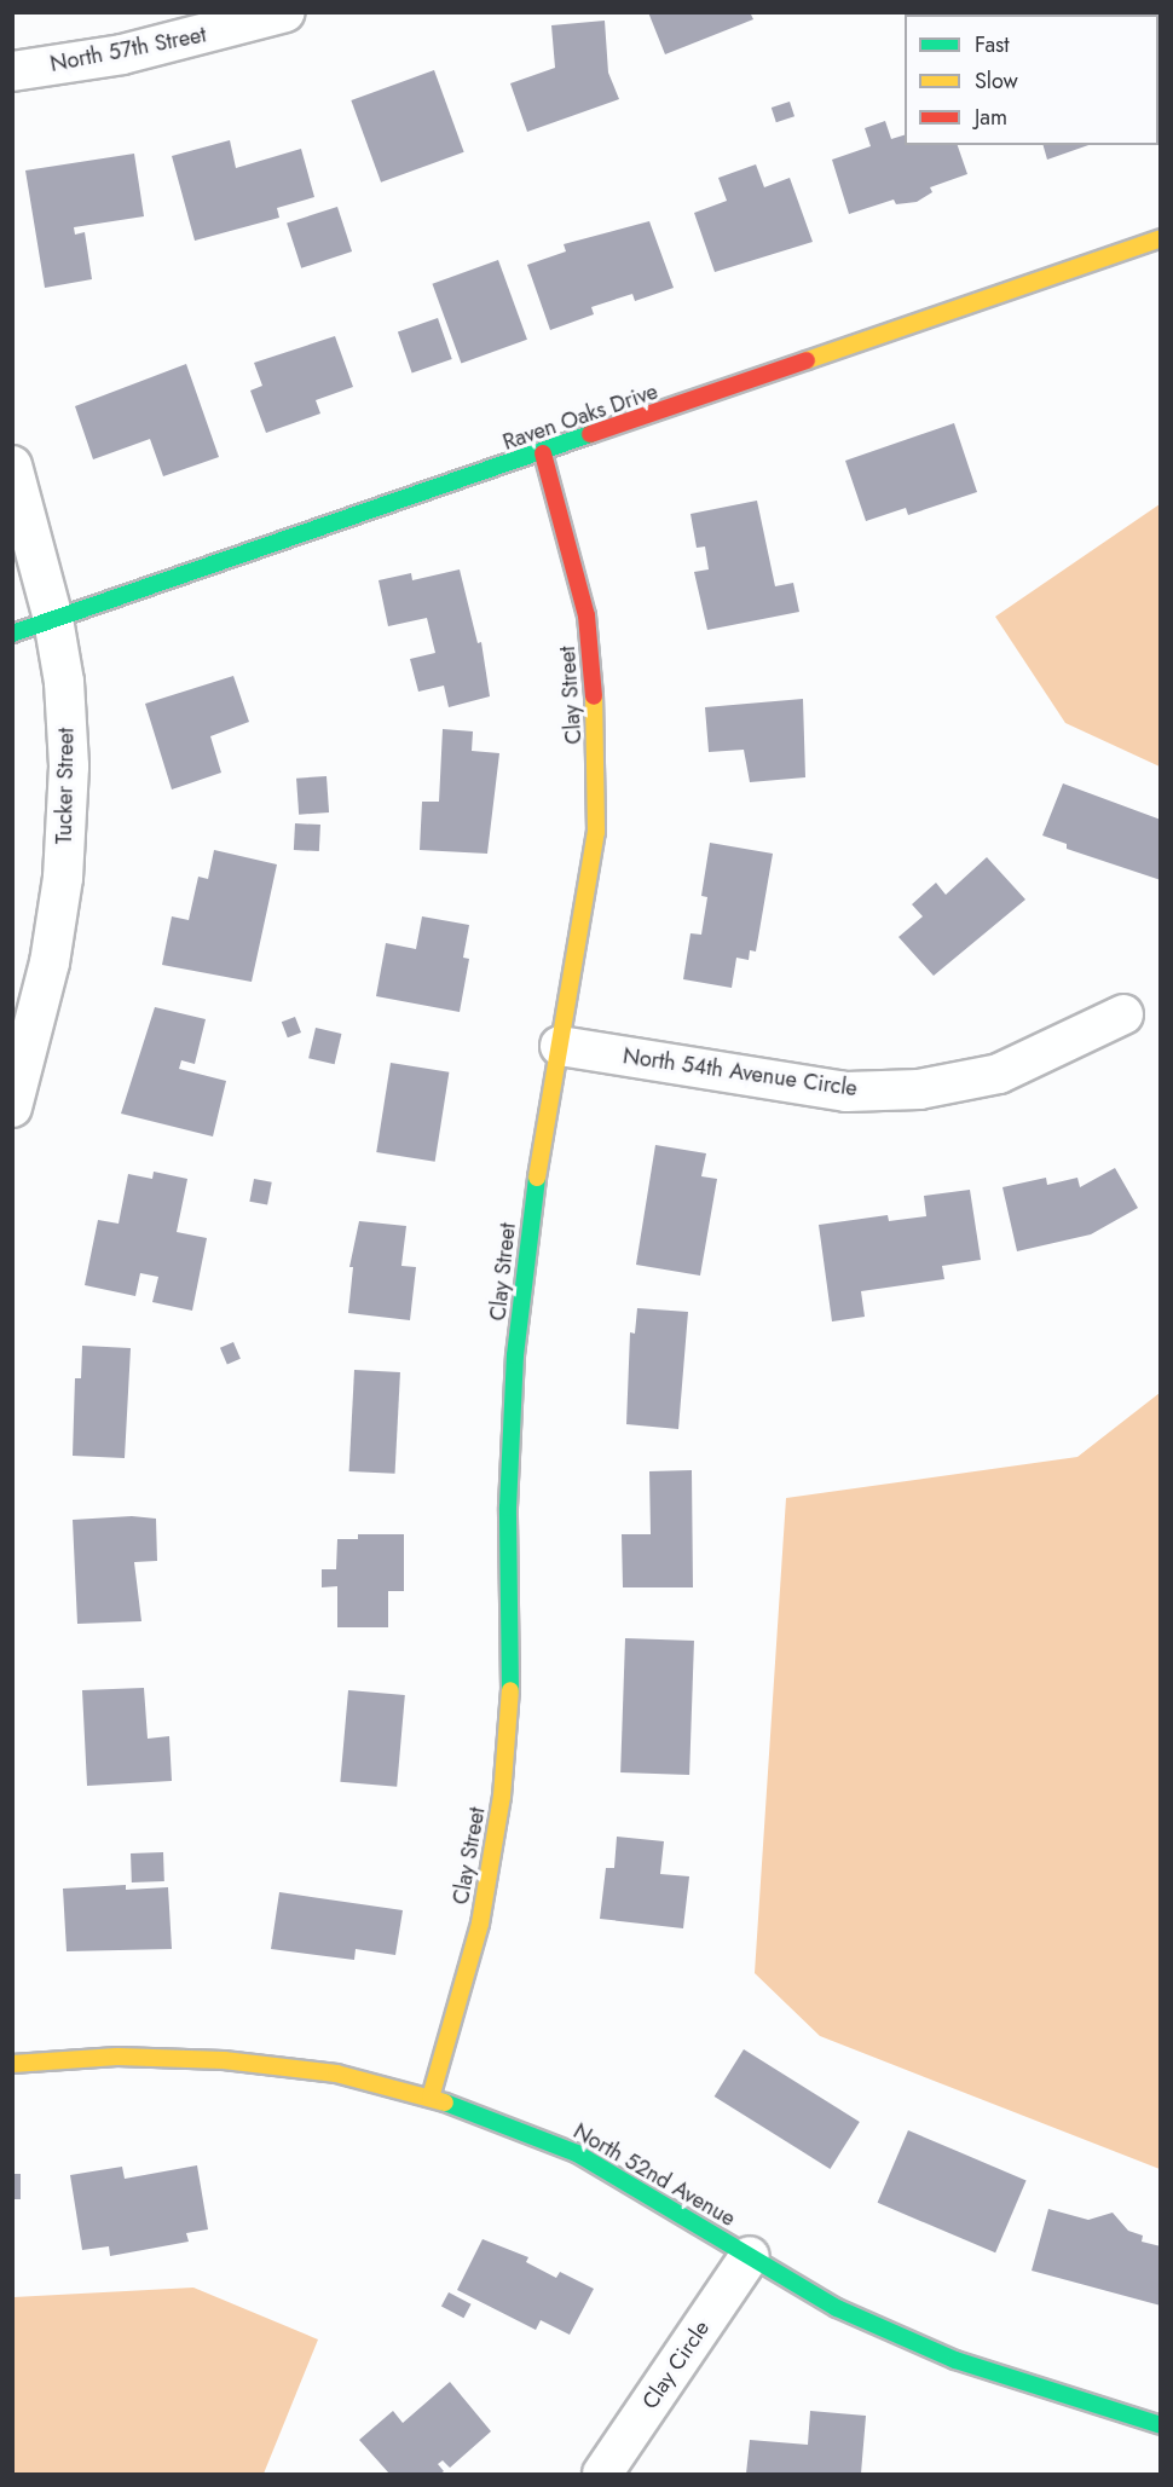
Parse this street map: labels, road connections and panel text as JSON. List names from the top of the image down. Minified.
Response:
{"streets":{"street":["North 57th Street","Raven Oaks Drive","Clay Street","Tucker Street","North 54th Avenue Circle","North 52nd Avenue","Clay Circle"]},"crossings":[["Raven Oaks Drive","Clay Street"],["Raven Oaks Drive","Tucker Street"],["Clay Street","North 54th Avenue Circle"],["Clay Street","North 52nd Avenue"],["North 52nd Avenue","Clay Circle"]],"legend":["Fast","Slow","Jam"]}
